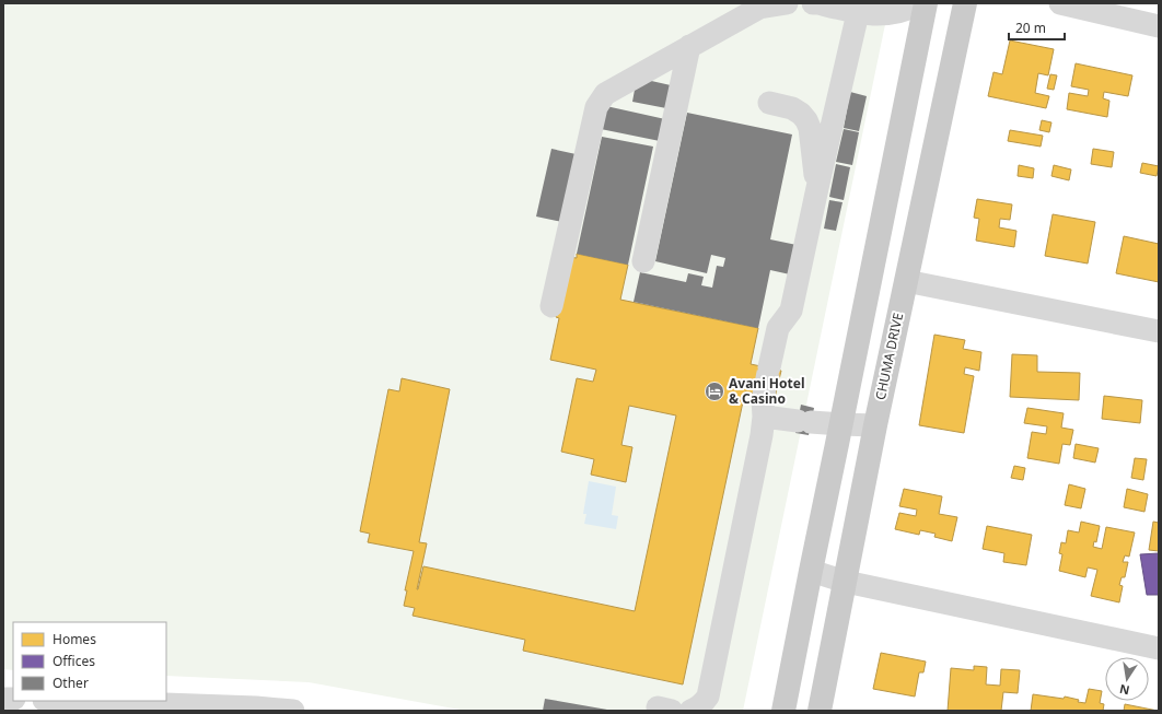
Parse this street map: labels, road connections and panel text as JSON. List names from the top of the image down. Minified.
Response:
{"streets":{"main road":["CHUMA DRIVE"]},"places":{"hotel":["Avani Hotel & Casino"]},"legend":["Homes","Offices","Other"],"scale_bar":"20 m","north":"bottom"}
